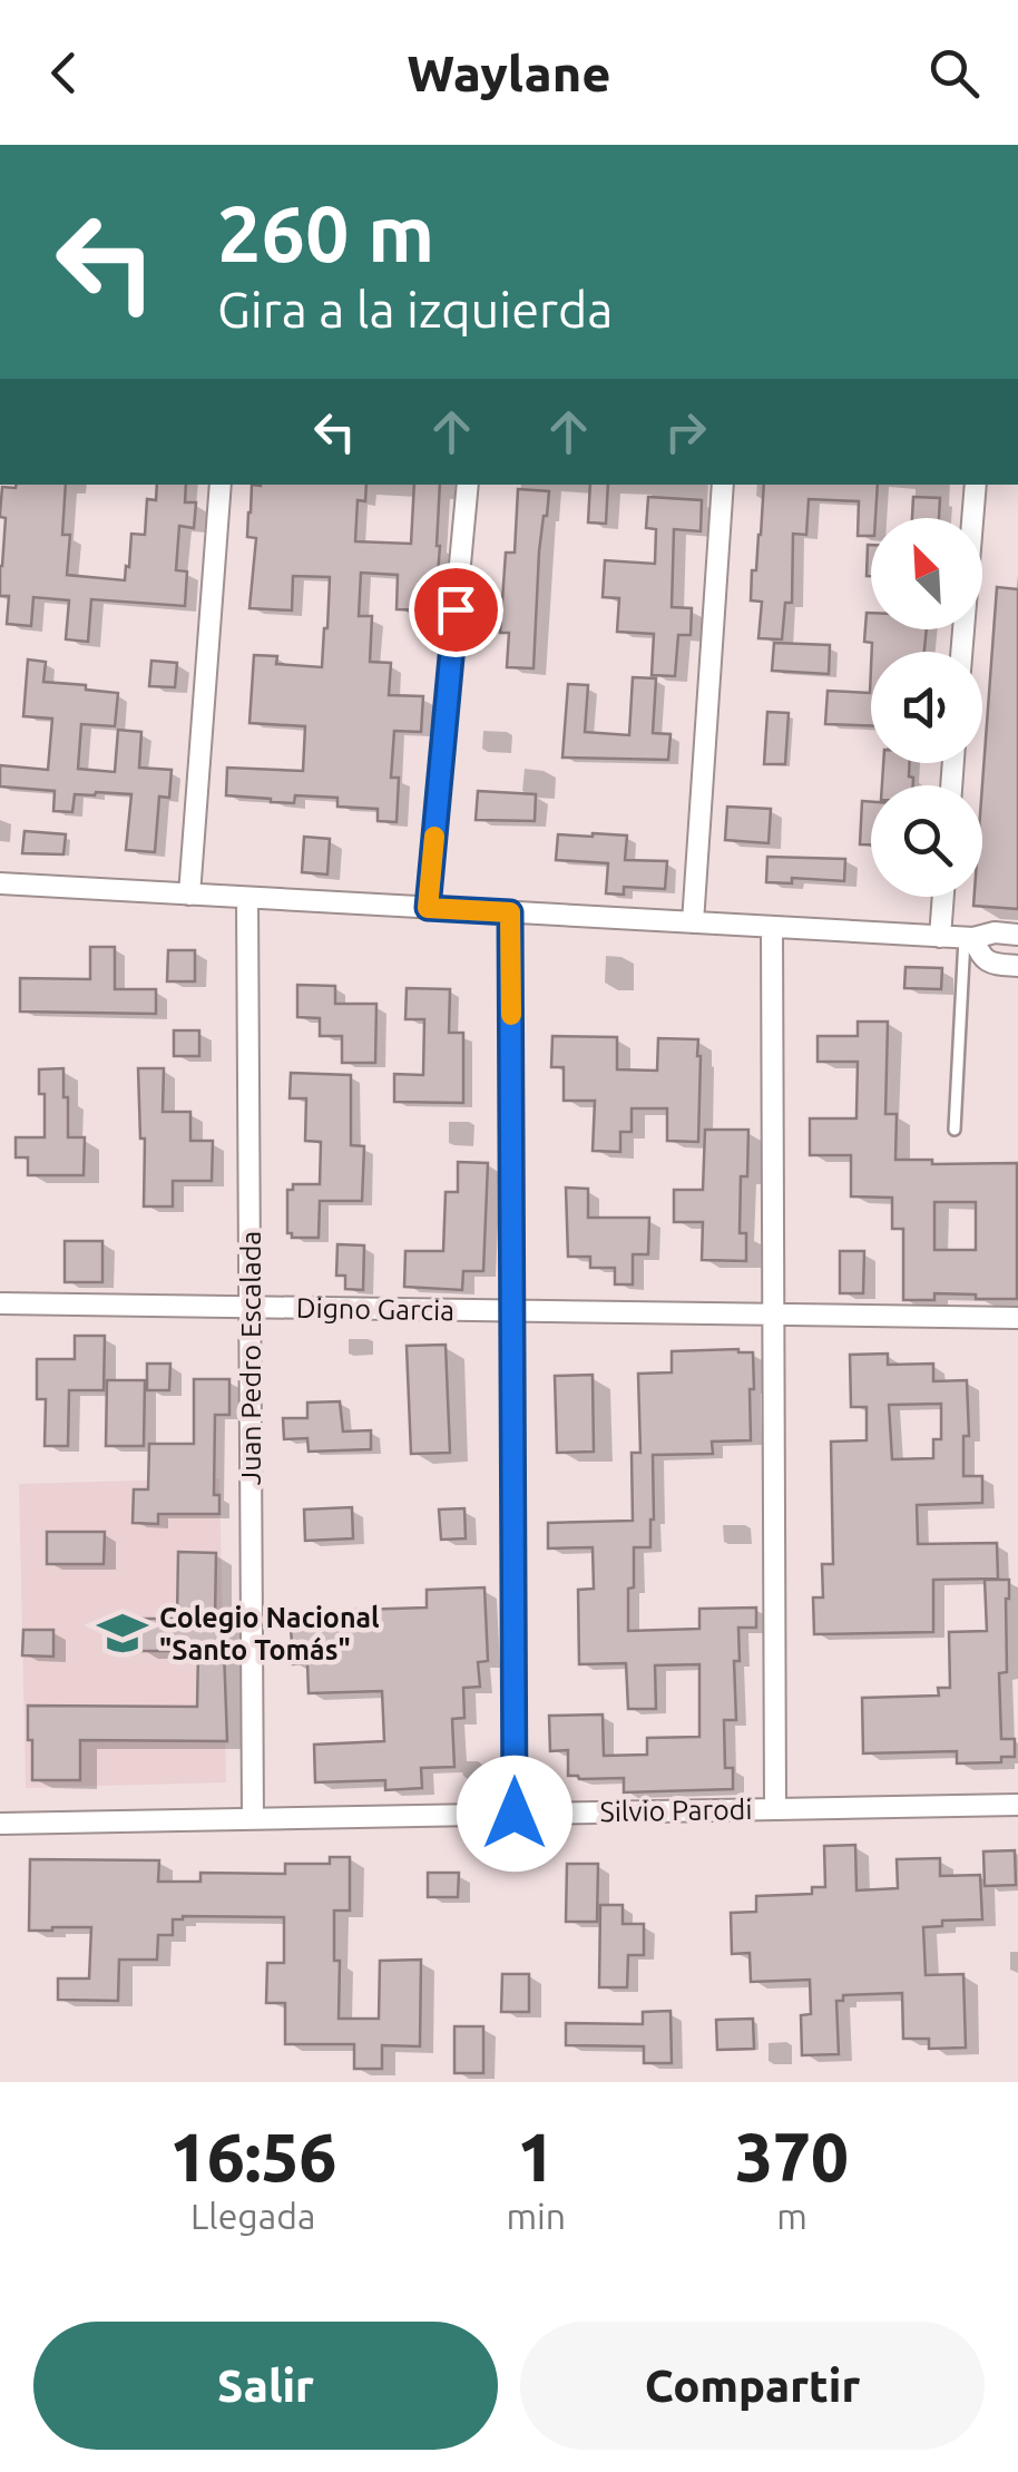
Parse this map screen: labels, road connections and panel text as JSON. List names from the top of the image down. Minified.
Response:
{"streets":{"street":["Digno Garcia","Juan Pedro Escalada","Silvio Parodi"]},"crossings":[["Digno Garcia","Juan Pedro Escalada"],["Juan Pedro Escalada","Silvio Parodi"]],"places":{"school or university":["Colegio Nacional \"Santo Tomás\""]},"north":"top left","page":{"header":"Waylane","turn":["260 m","Gira a la izquierda"],"eta":["16:56","Llegada","1","min","370","m"],"buttons":["Salir","Compartir"]}}
